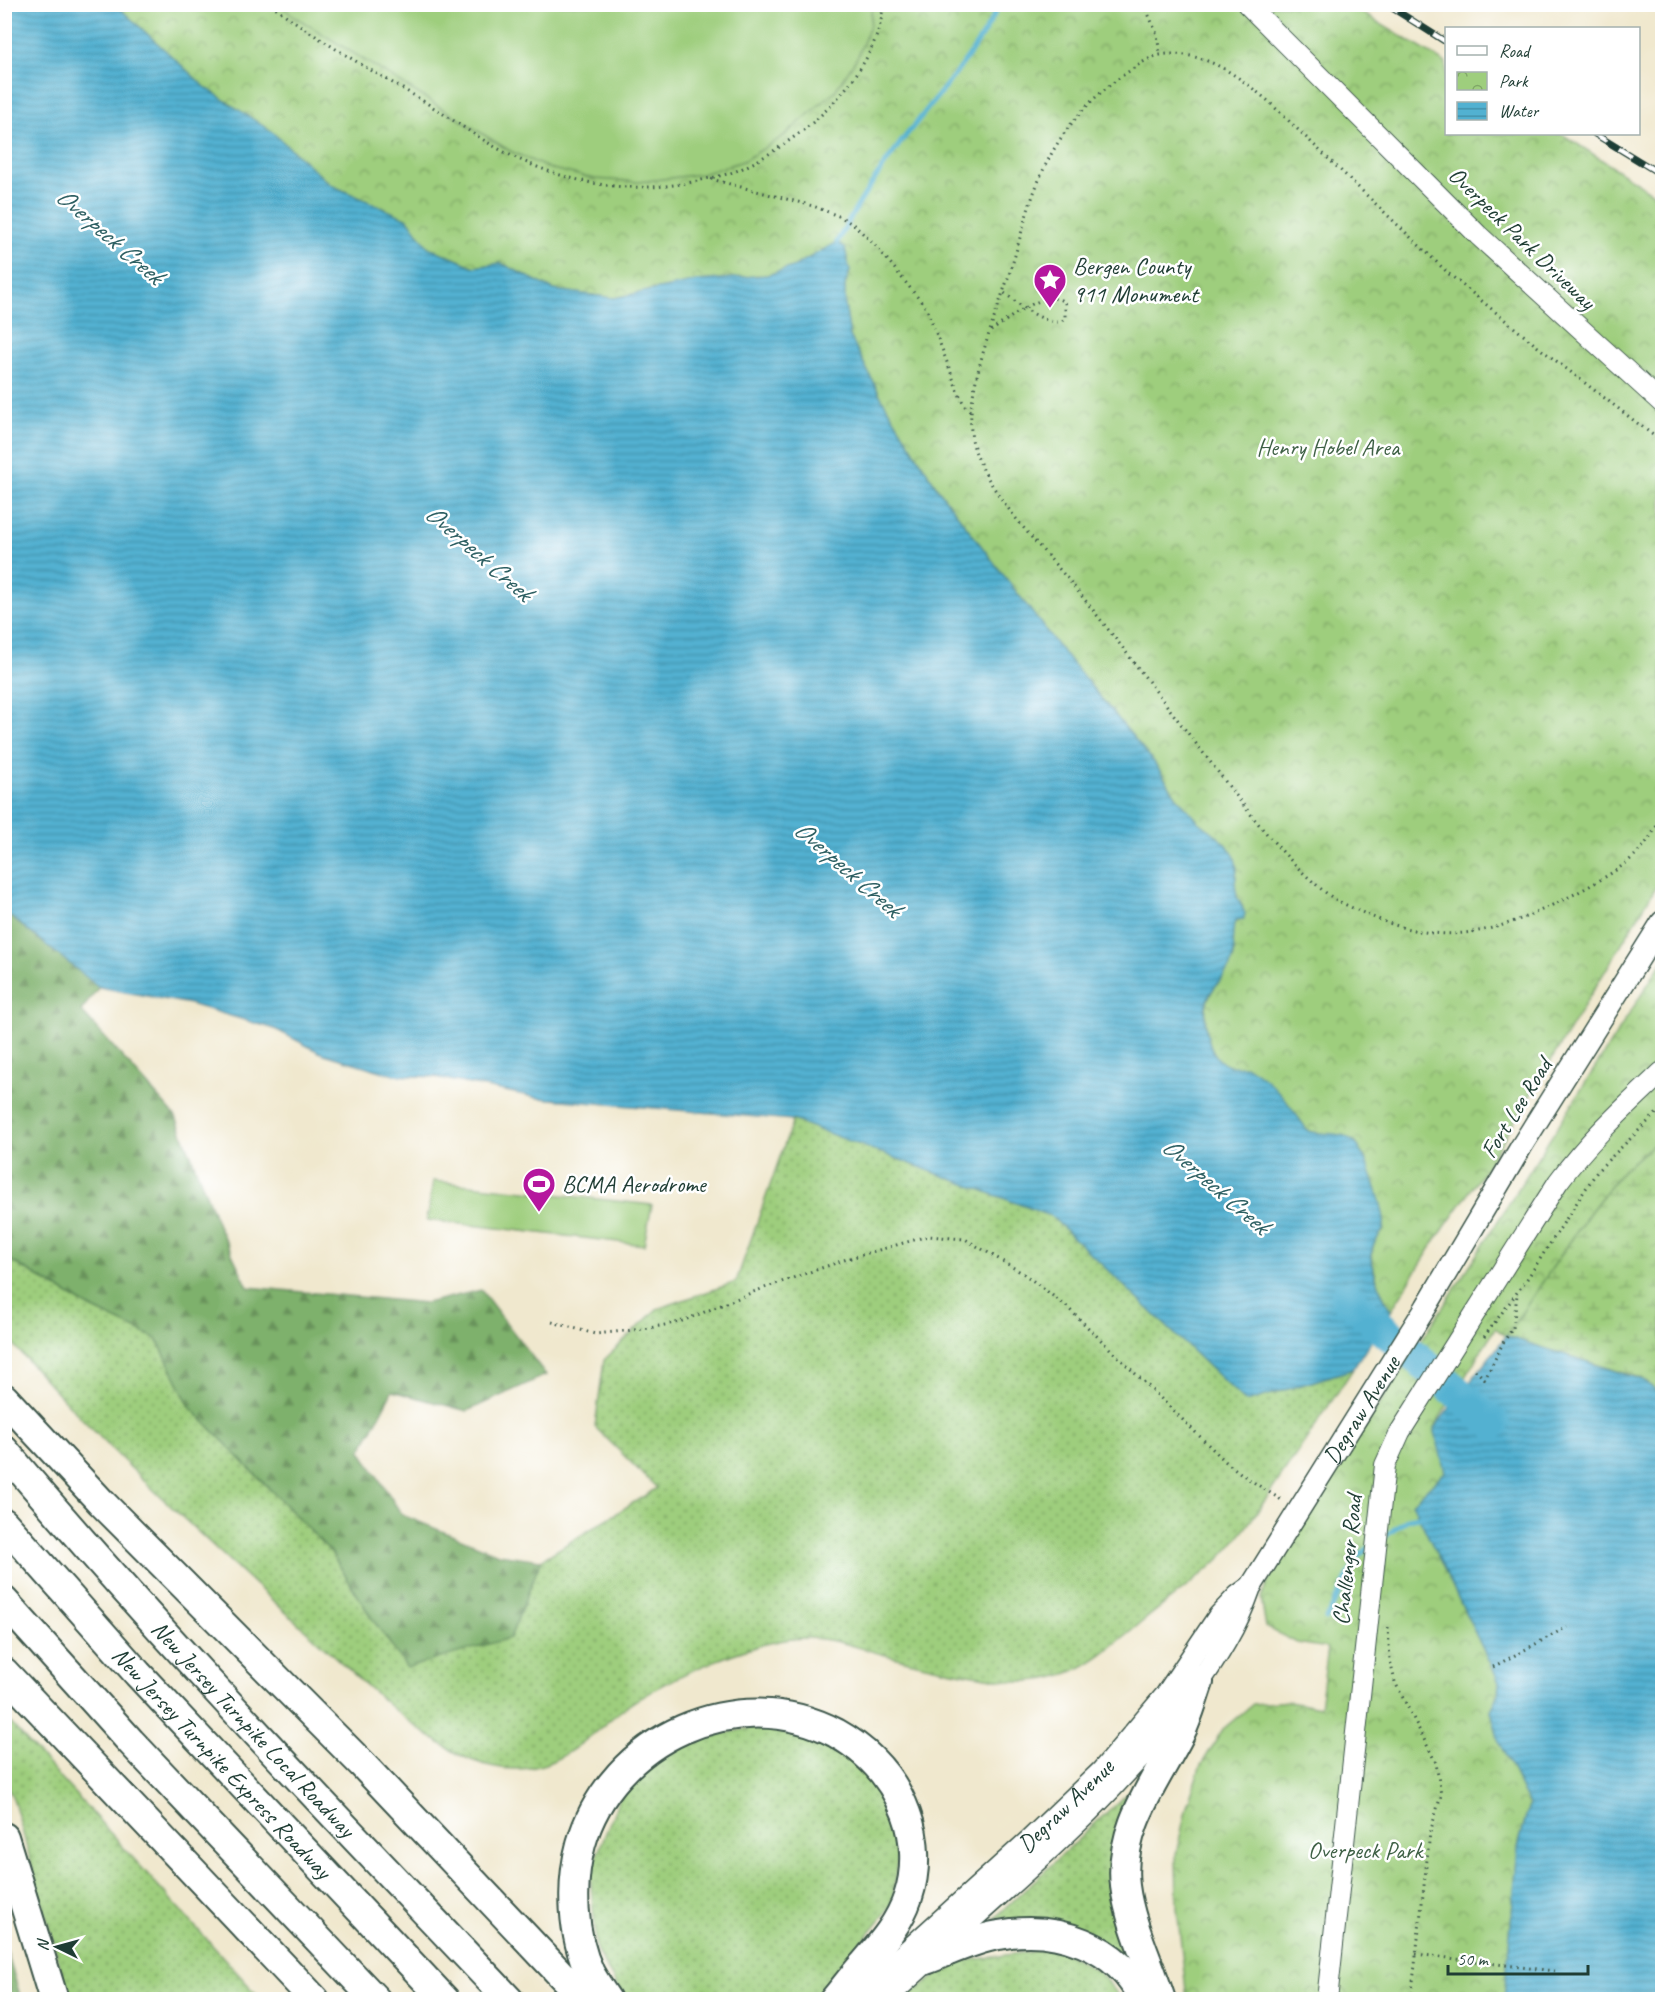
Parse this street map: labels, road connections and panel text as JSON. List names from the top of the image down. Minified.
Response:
{"streets":{"highway":["New Jersey Turnpike Local Roadway","New Jersey Turnpike Express Roadway"],"main road":["Fort Lee Road","Degraw Avenue"],"street":["Overpeck Park Driveway","Challenger Road"]},"crossings":[["Fort Lee Road","Degraw Avenue"]],"water":["Overpeck Creek"],"parks":["Henry Hobel Area","Overpeck Park"],"places":{"place":["Bergen County 911 Monument"],"sports":["BCMA Aerodrome"]},"legend":["Road","Park","Water"],"scale_bar":"50 m","north":"left"}
